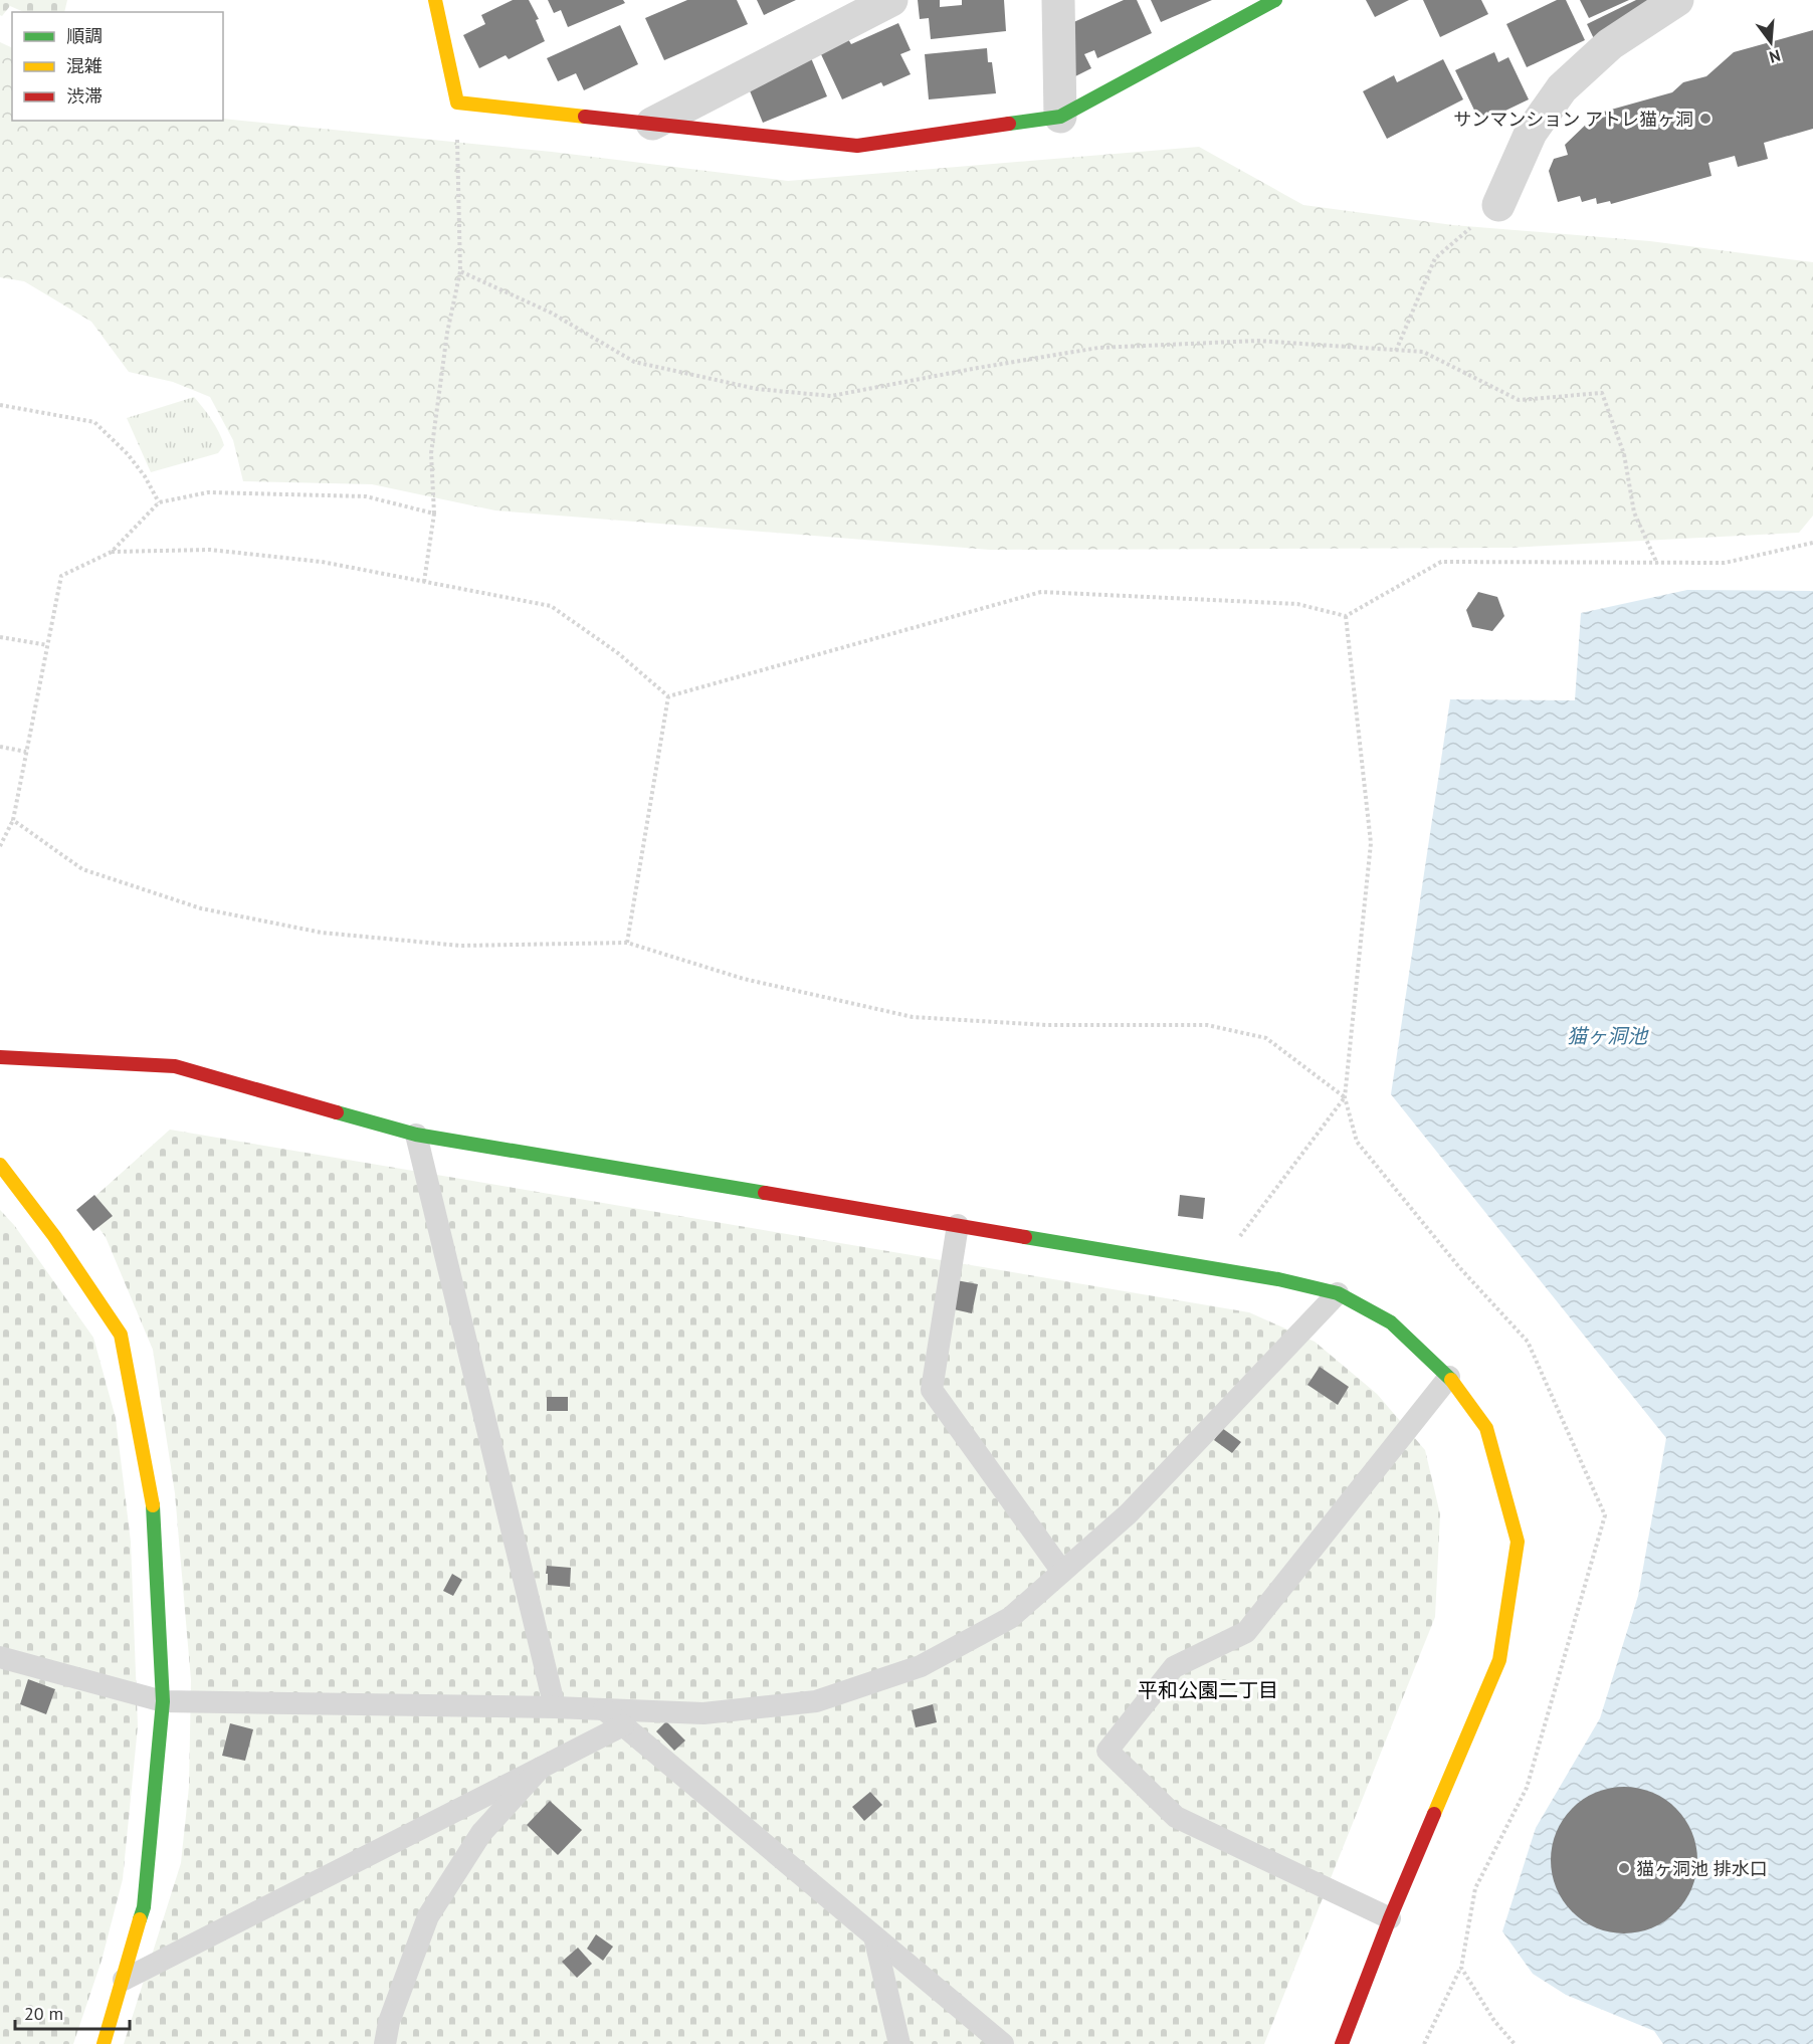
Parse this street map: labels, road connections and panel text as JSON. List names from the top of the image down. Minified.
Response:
{"districts":["平和公園二丁目"],"water":["猫ヶ洞池"],"places":["サンマンション アトレ猫ヶ洞","猫ヶ洞池 排水口"],"legend":["順調","混雑","渋滞"],"scale_bar":"20 m","north":"bottom"}
